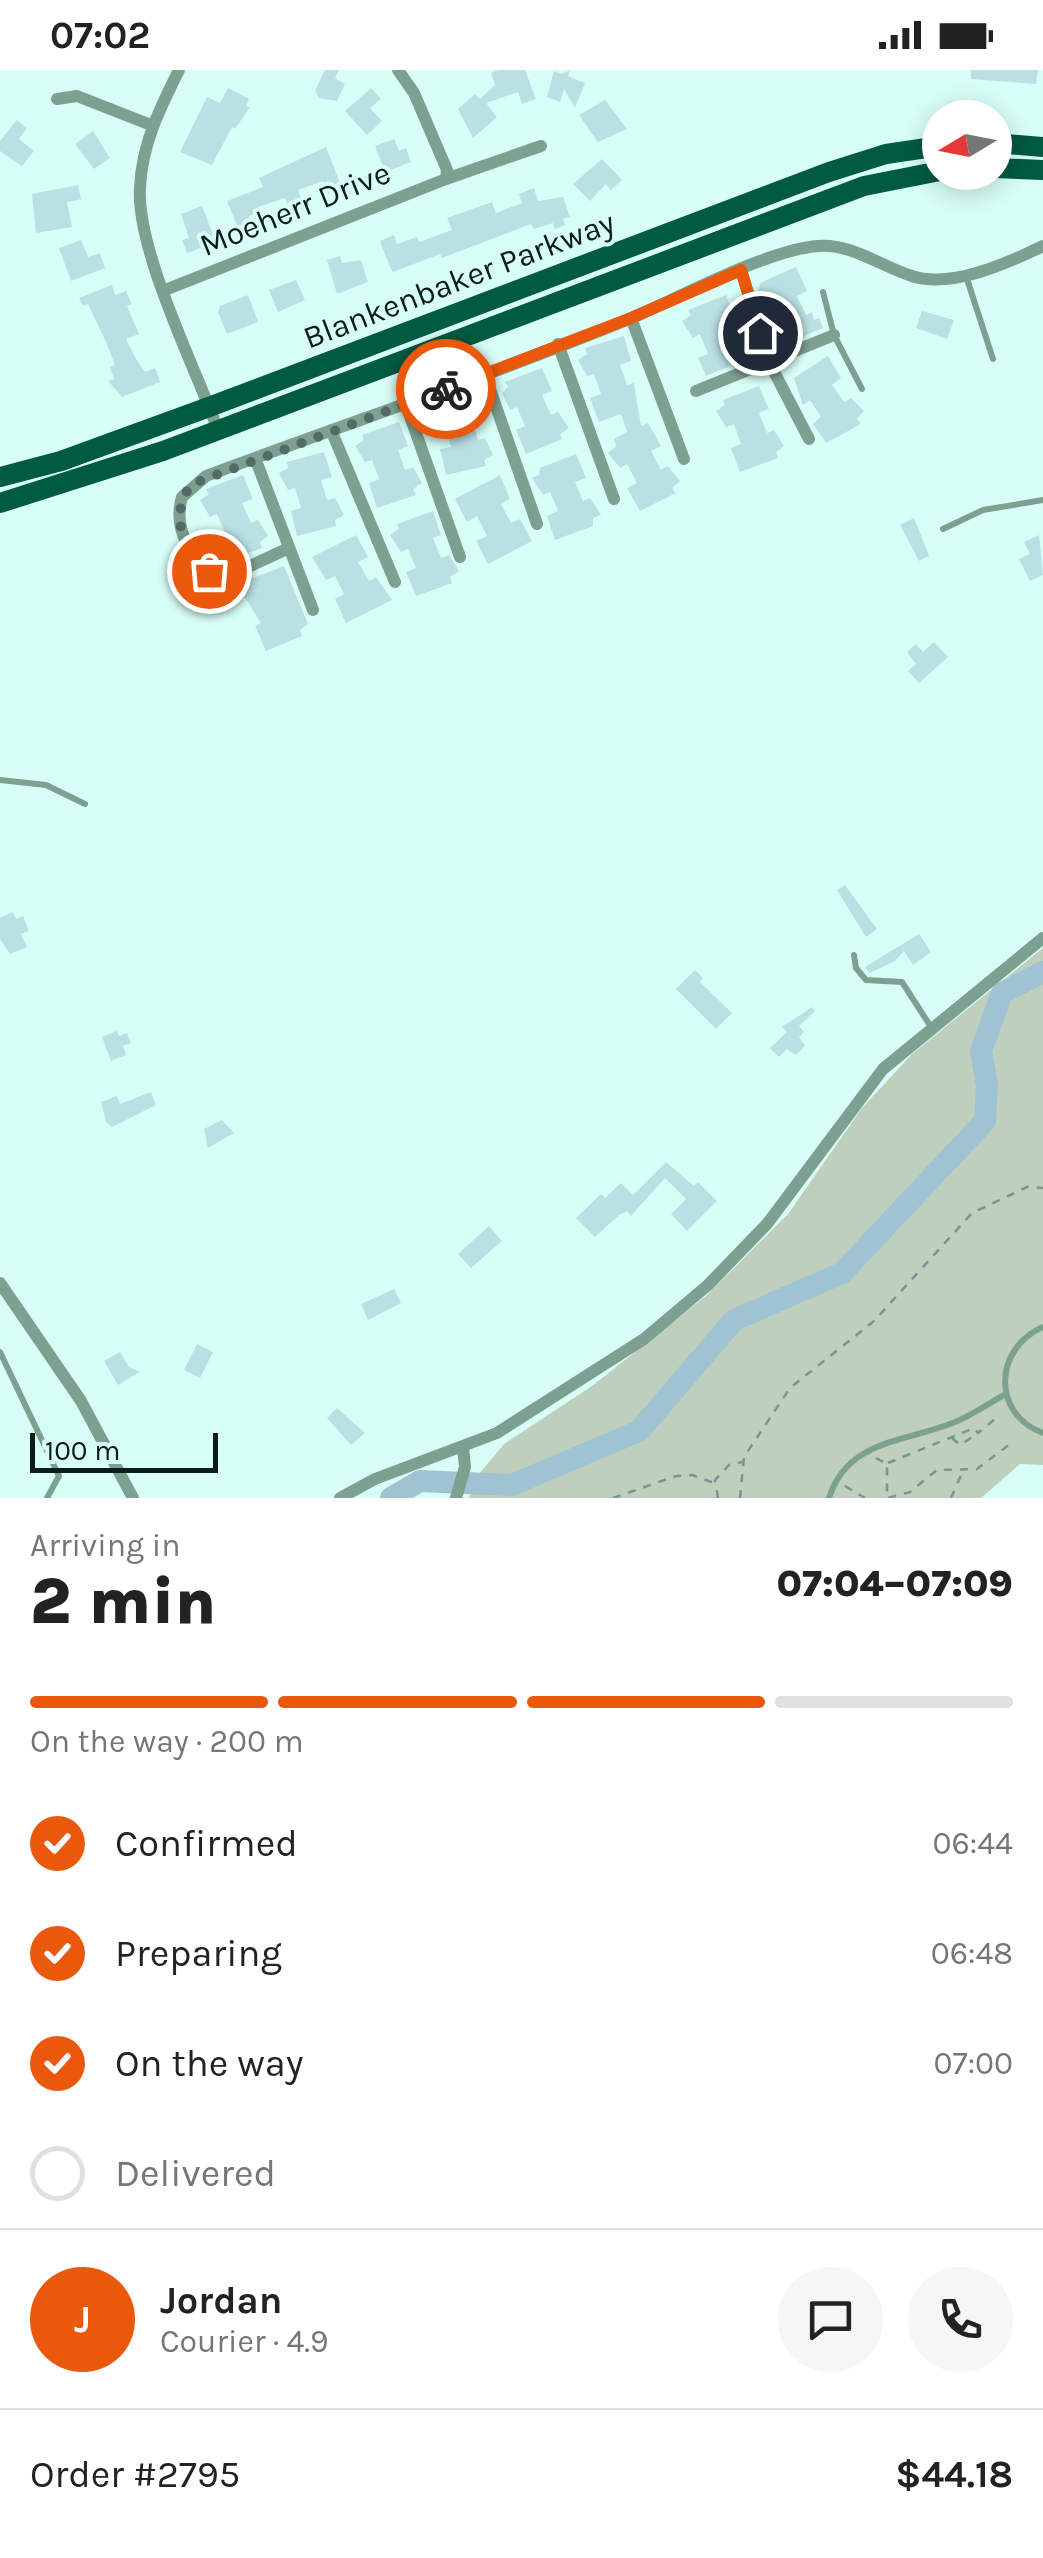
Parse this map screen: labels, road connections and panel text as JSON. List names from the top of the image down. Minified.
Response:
{"streets":{"main road":["Blankenbaker Parkway"],"street":["Moeherr Drive"]},"scale_bar":"100 m","north":"left","page":{"status":"07:02","scale":"100 m","heading":["2 min","Arriving in","07:04–07:09"],"panel":["Jordan","Courier · 4.9","Order #2795","$44.18"],"bar":"On the way · 200 m","list":[["Confirmed","06:44"],["Preparing","06:48"],["On the way","07:00"],"Delivered"],"round":"J"}}
